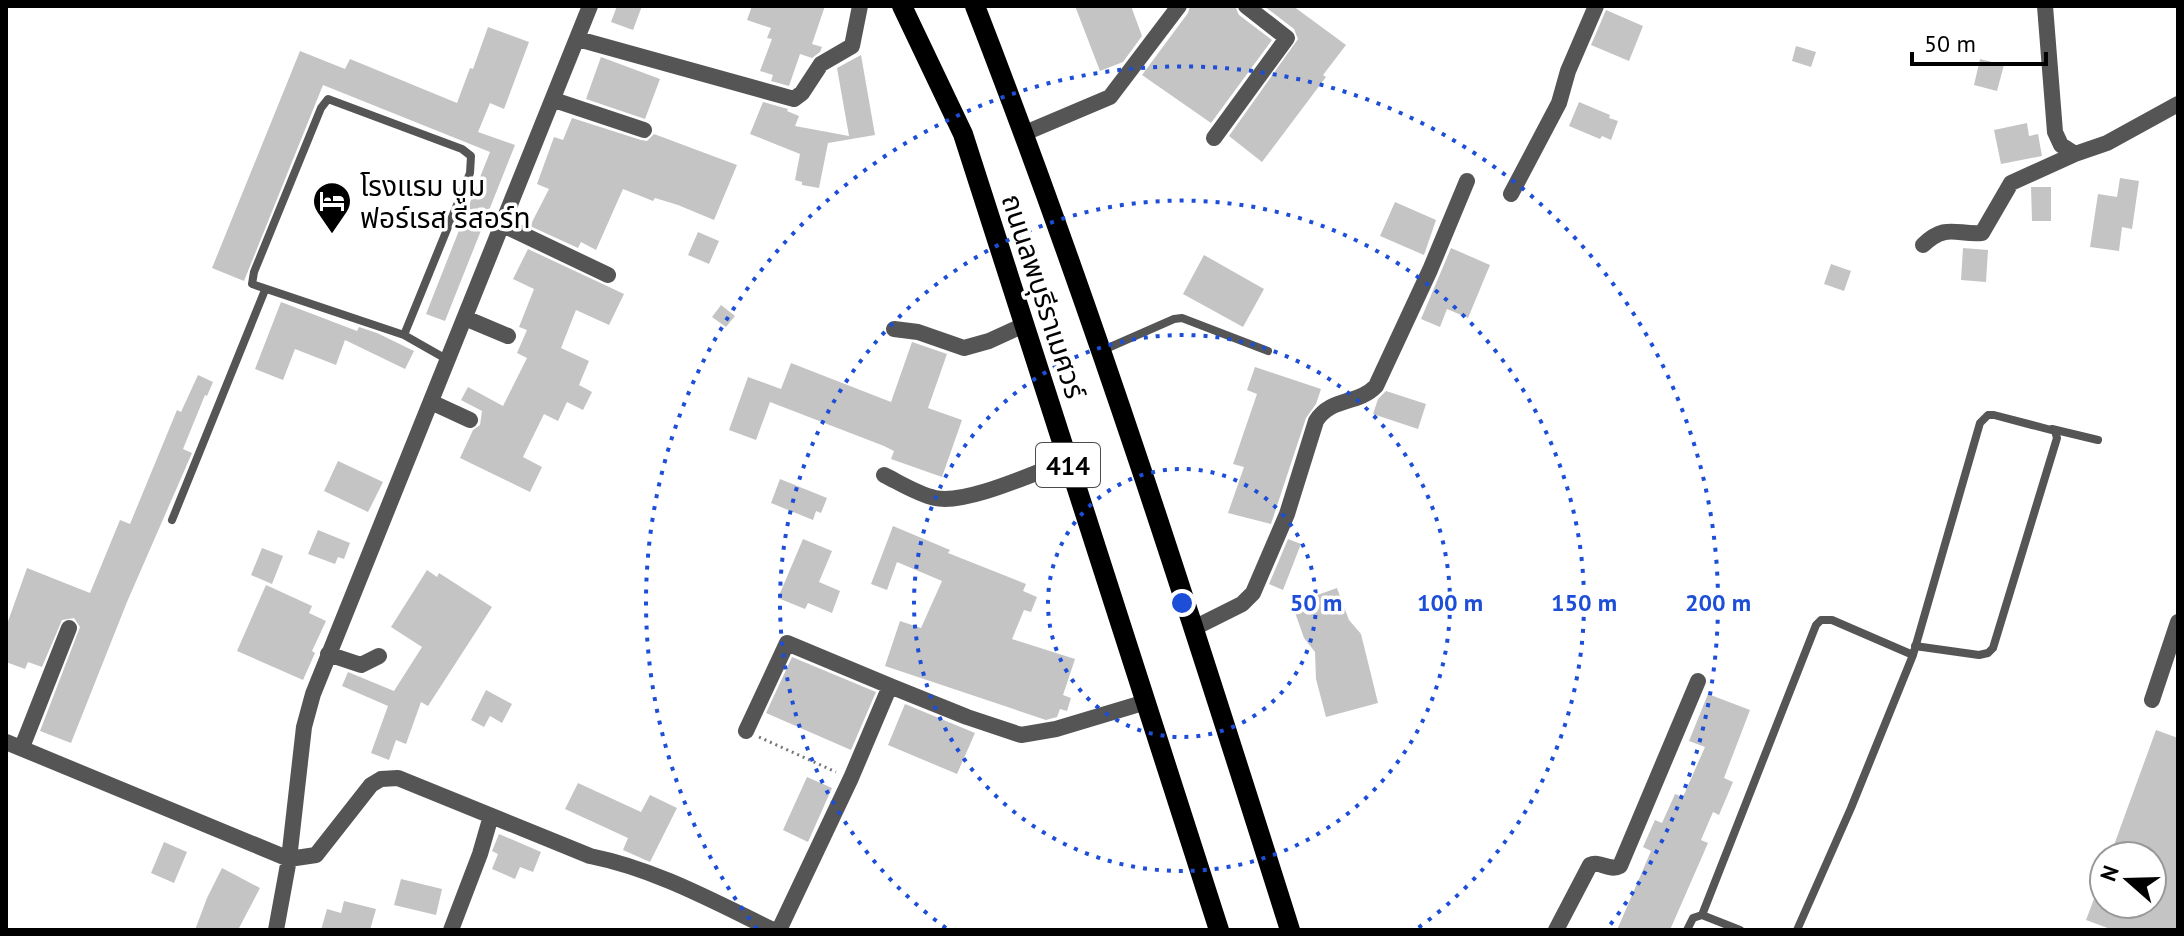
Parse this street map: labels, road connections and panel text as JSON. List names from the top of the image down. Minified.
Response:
{"streets":{"main road":["ถนนลพบุรีราเมศวร์","414"]},"places":{"hotel":["โรงแรม บูม ฟอร์เรส รีสอร์ท"]},"scale_bar":"50 m","north":"left","rings":["50 m","100 m","150 m","200 m"]}
